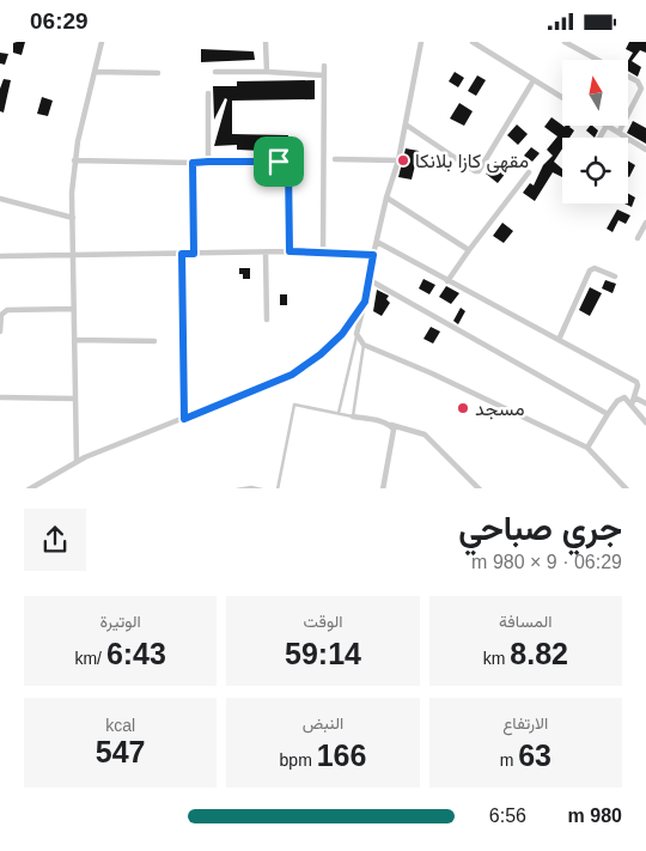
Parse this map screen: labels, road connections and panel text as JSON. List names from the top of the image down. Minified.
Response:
{"places":["مقهى كازا بلانكا","مسجد"],"north":"top","page":{"status":"06:29","heading":["جري صباحي","06:29 · 9 × 980 m"],"stats":[["المسافة","8.82 km"],["الوقت","59:14"],["الوتيرة","6:43 /km"],["الارتفاع","63 m"],["النبض","166 bpm"],["kcal","547"]],"list":[{"name":"980 m","note":"6:56"}]}}
